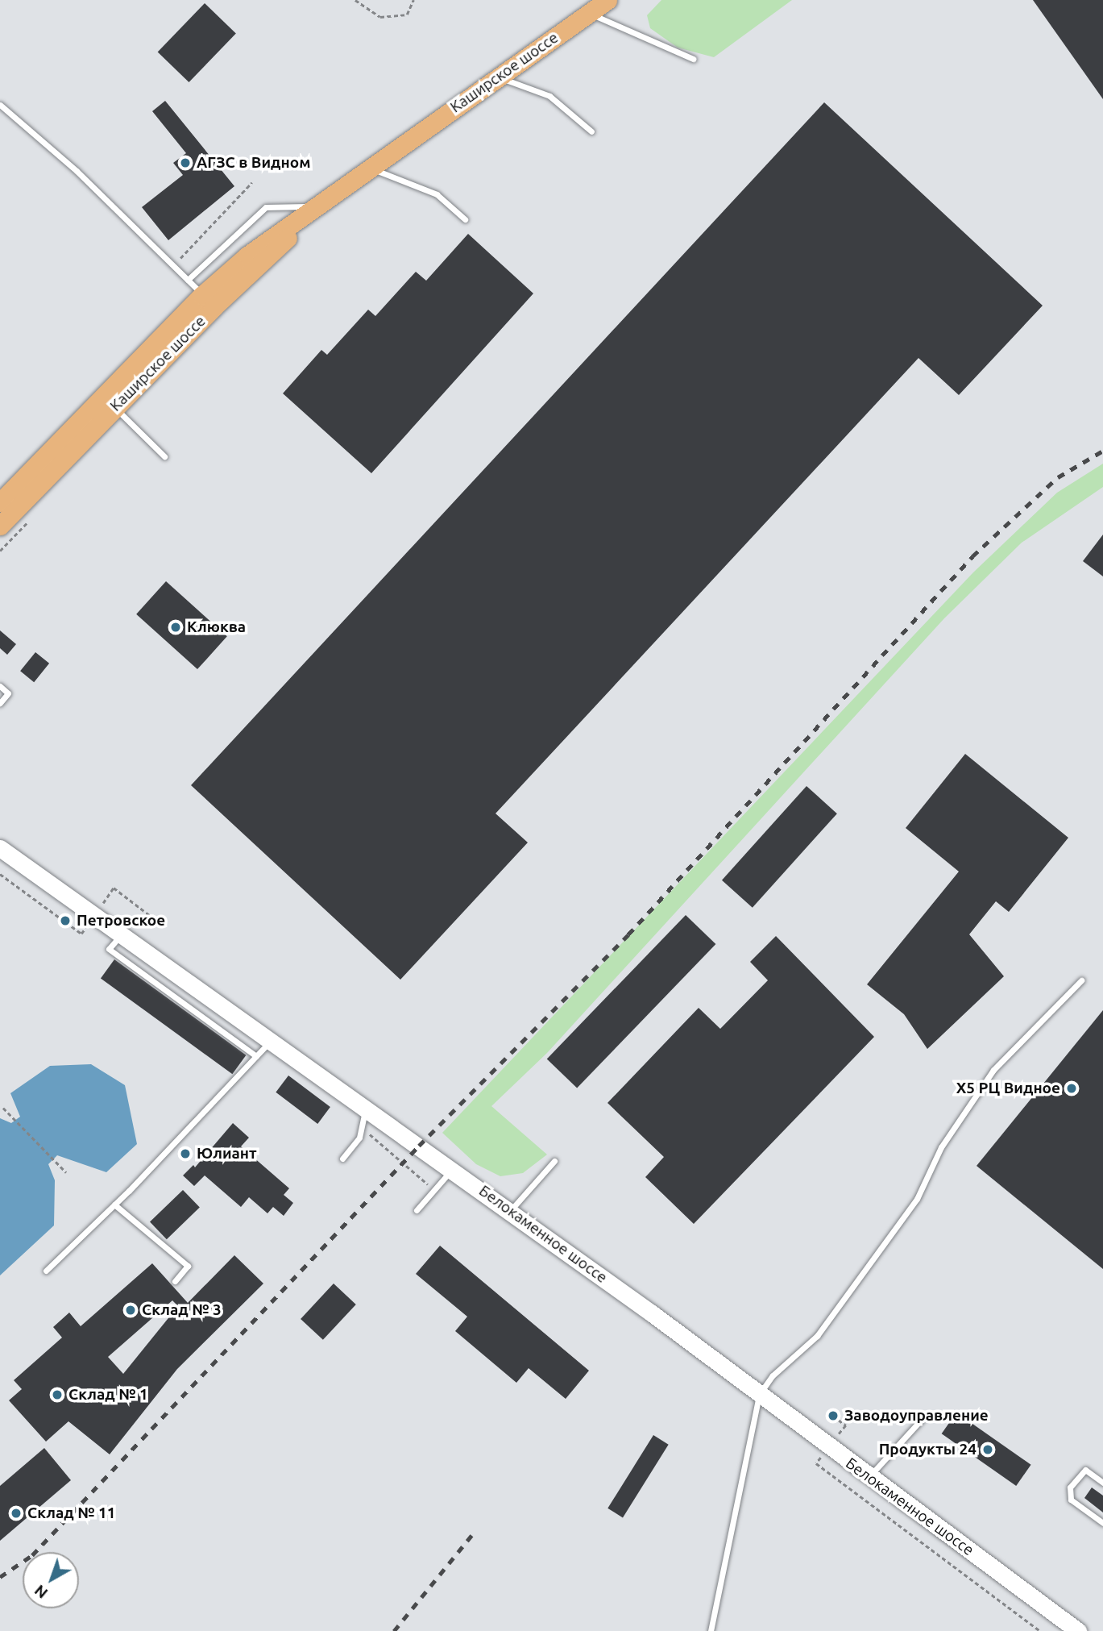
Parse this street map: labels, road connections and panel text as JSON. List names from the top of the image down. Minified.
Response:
{"streets":{"main road":["Каширское шоссе","Белокаменное шоссе"]},"places":["АГЗС в Видном","Клюква","Петровское","X5 РЦ Видное","Юлиант","Склад № 3","Склад № 1","Заводоуправление","Продукты 24","Склад № 11"],"north":"bottom left"}
